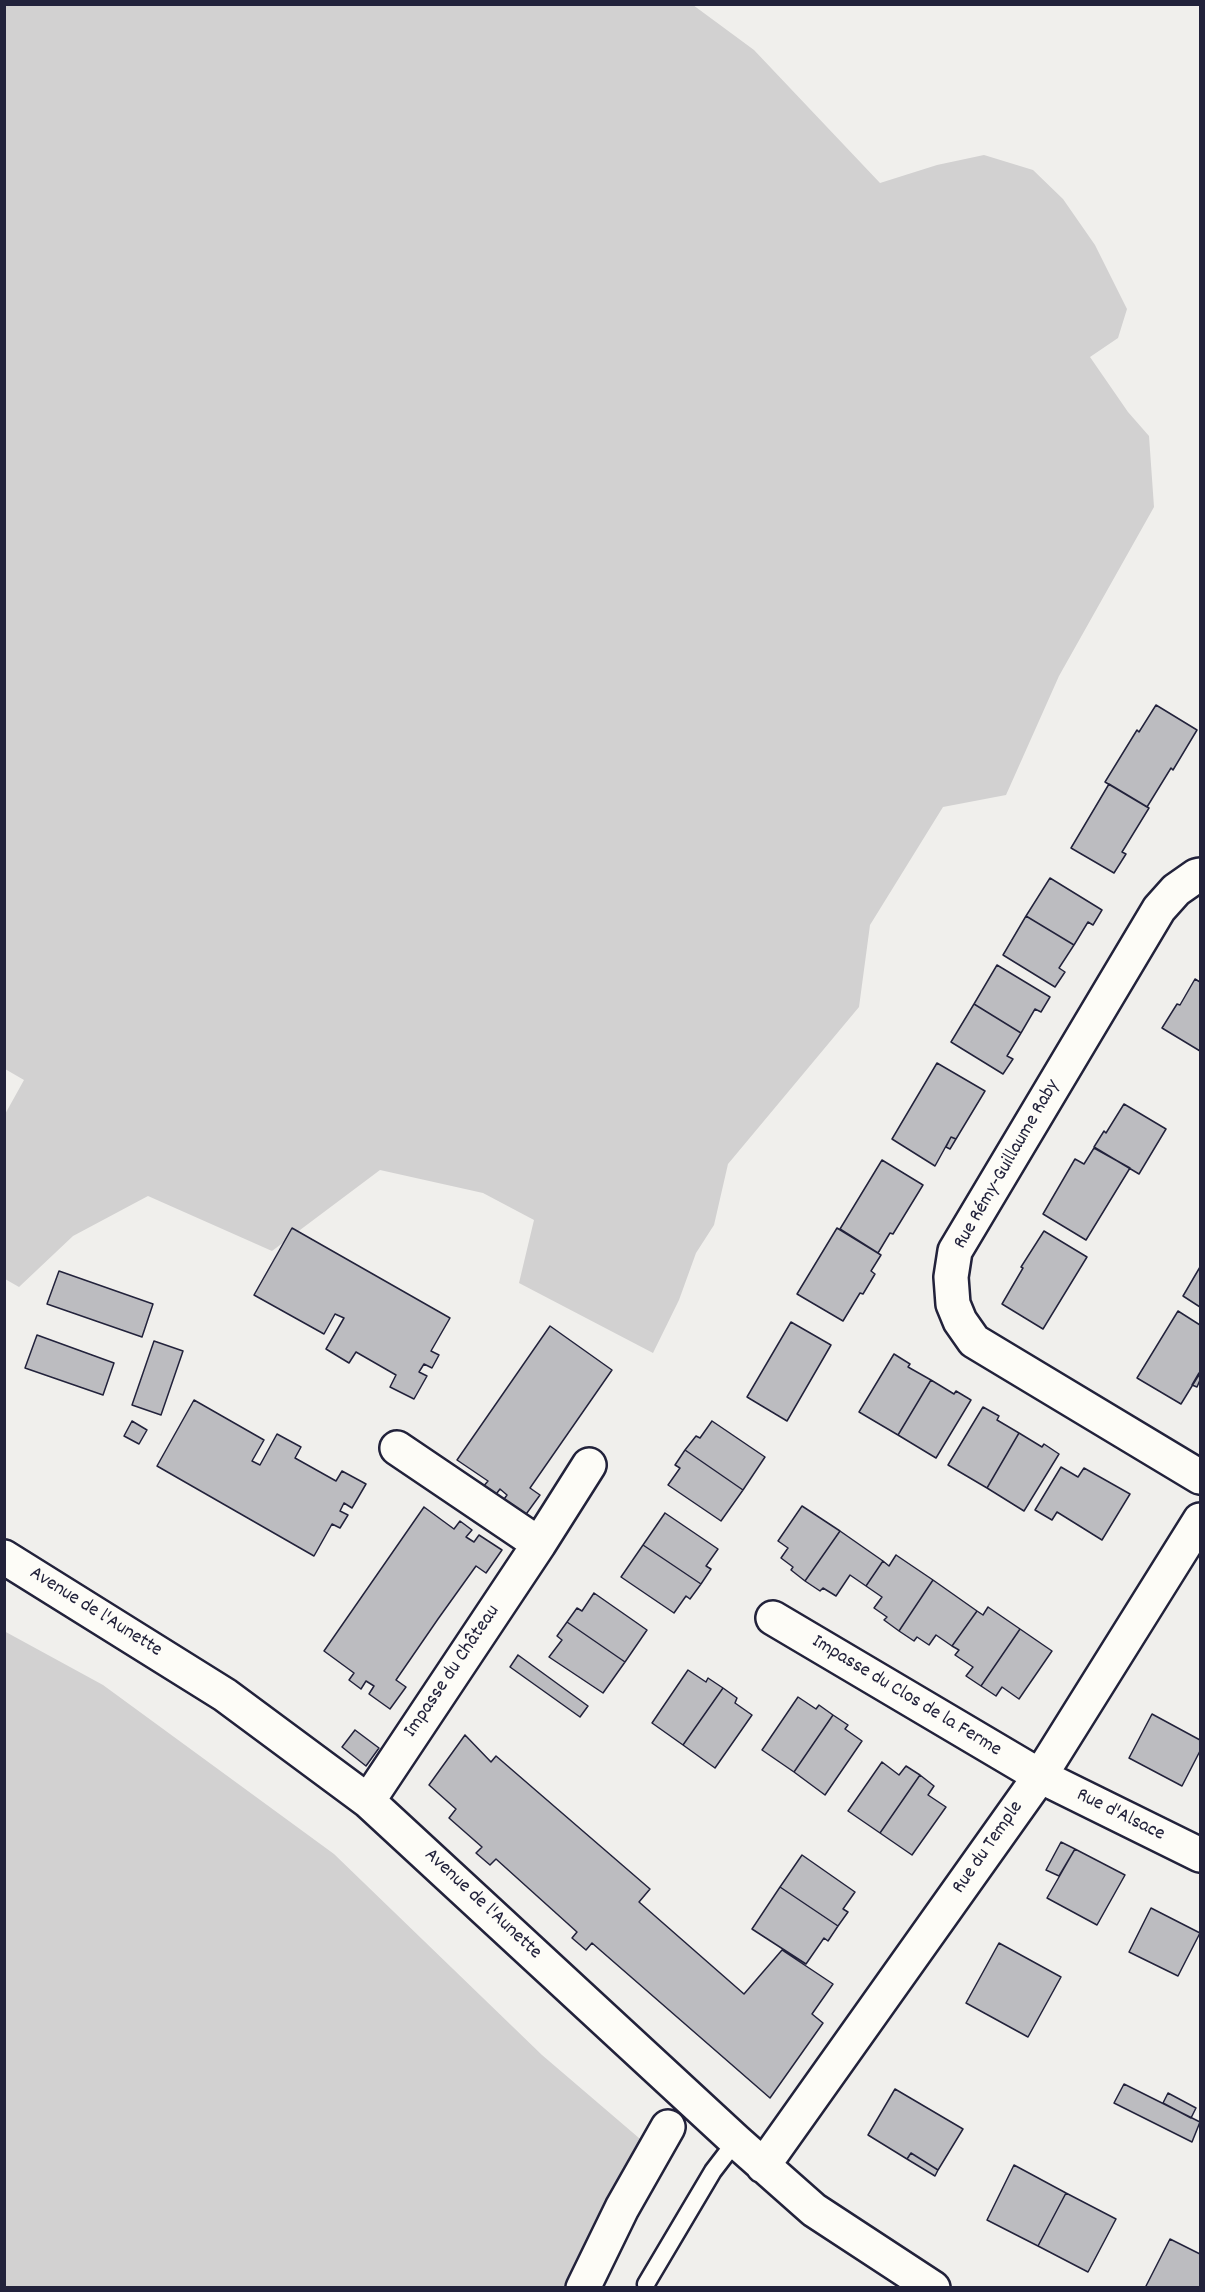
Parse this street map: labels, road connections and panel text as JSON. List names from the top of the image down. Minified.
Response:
{"streets":{"street":["Rue Rémy-Guillaume Raby","Avenue de l'Aunette","Impasse du Château","Impasse du Clos de la Ferme","Rue d'Alsace","Rue du Temple"]},"crossings":[["Avenue de l'Aunette","Impasse du Château"],["Avenue de l'Aunette","Rue du Temple"],["Impasse du Clos de la Ferme","Rue d'Alsace"],["Impasse du Clos de la Ferme","Rue du Temple"],["Rue d'Alsace","Rue du Temple"]]}
